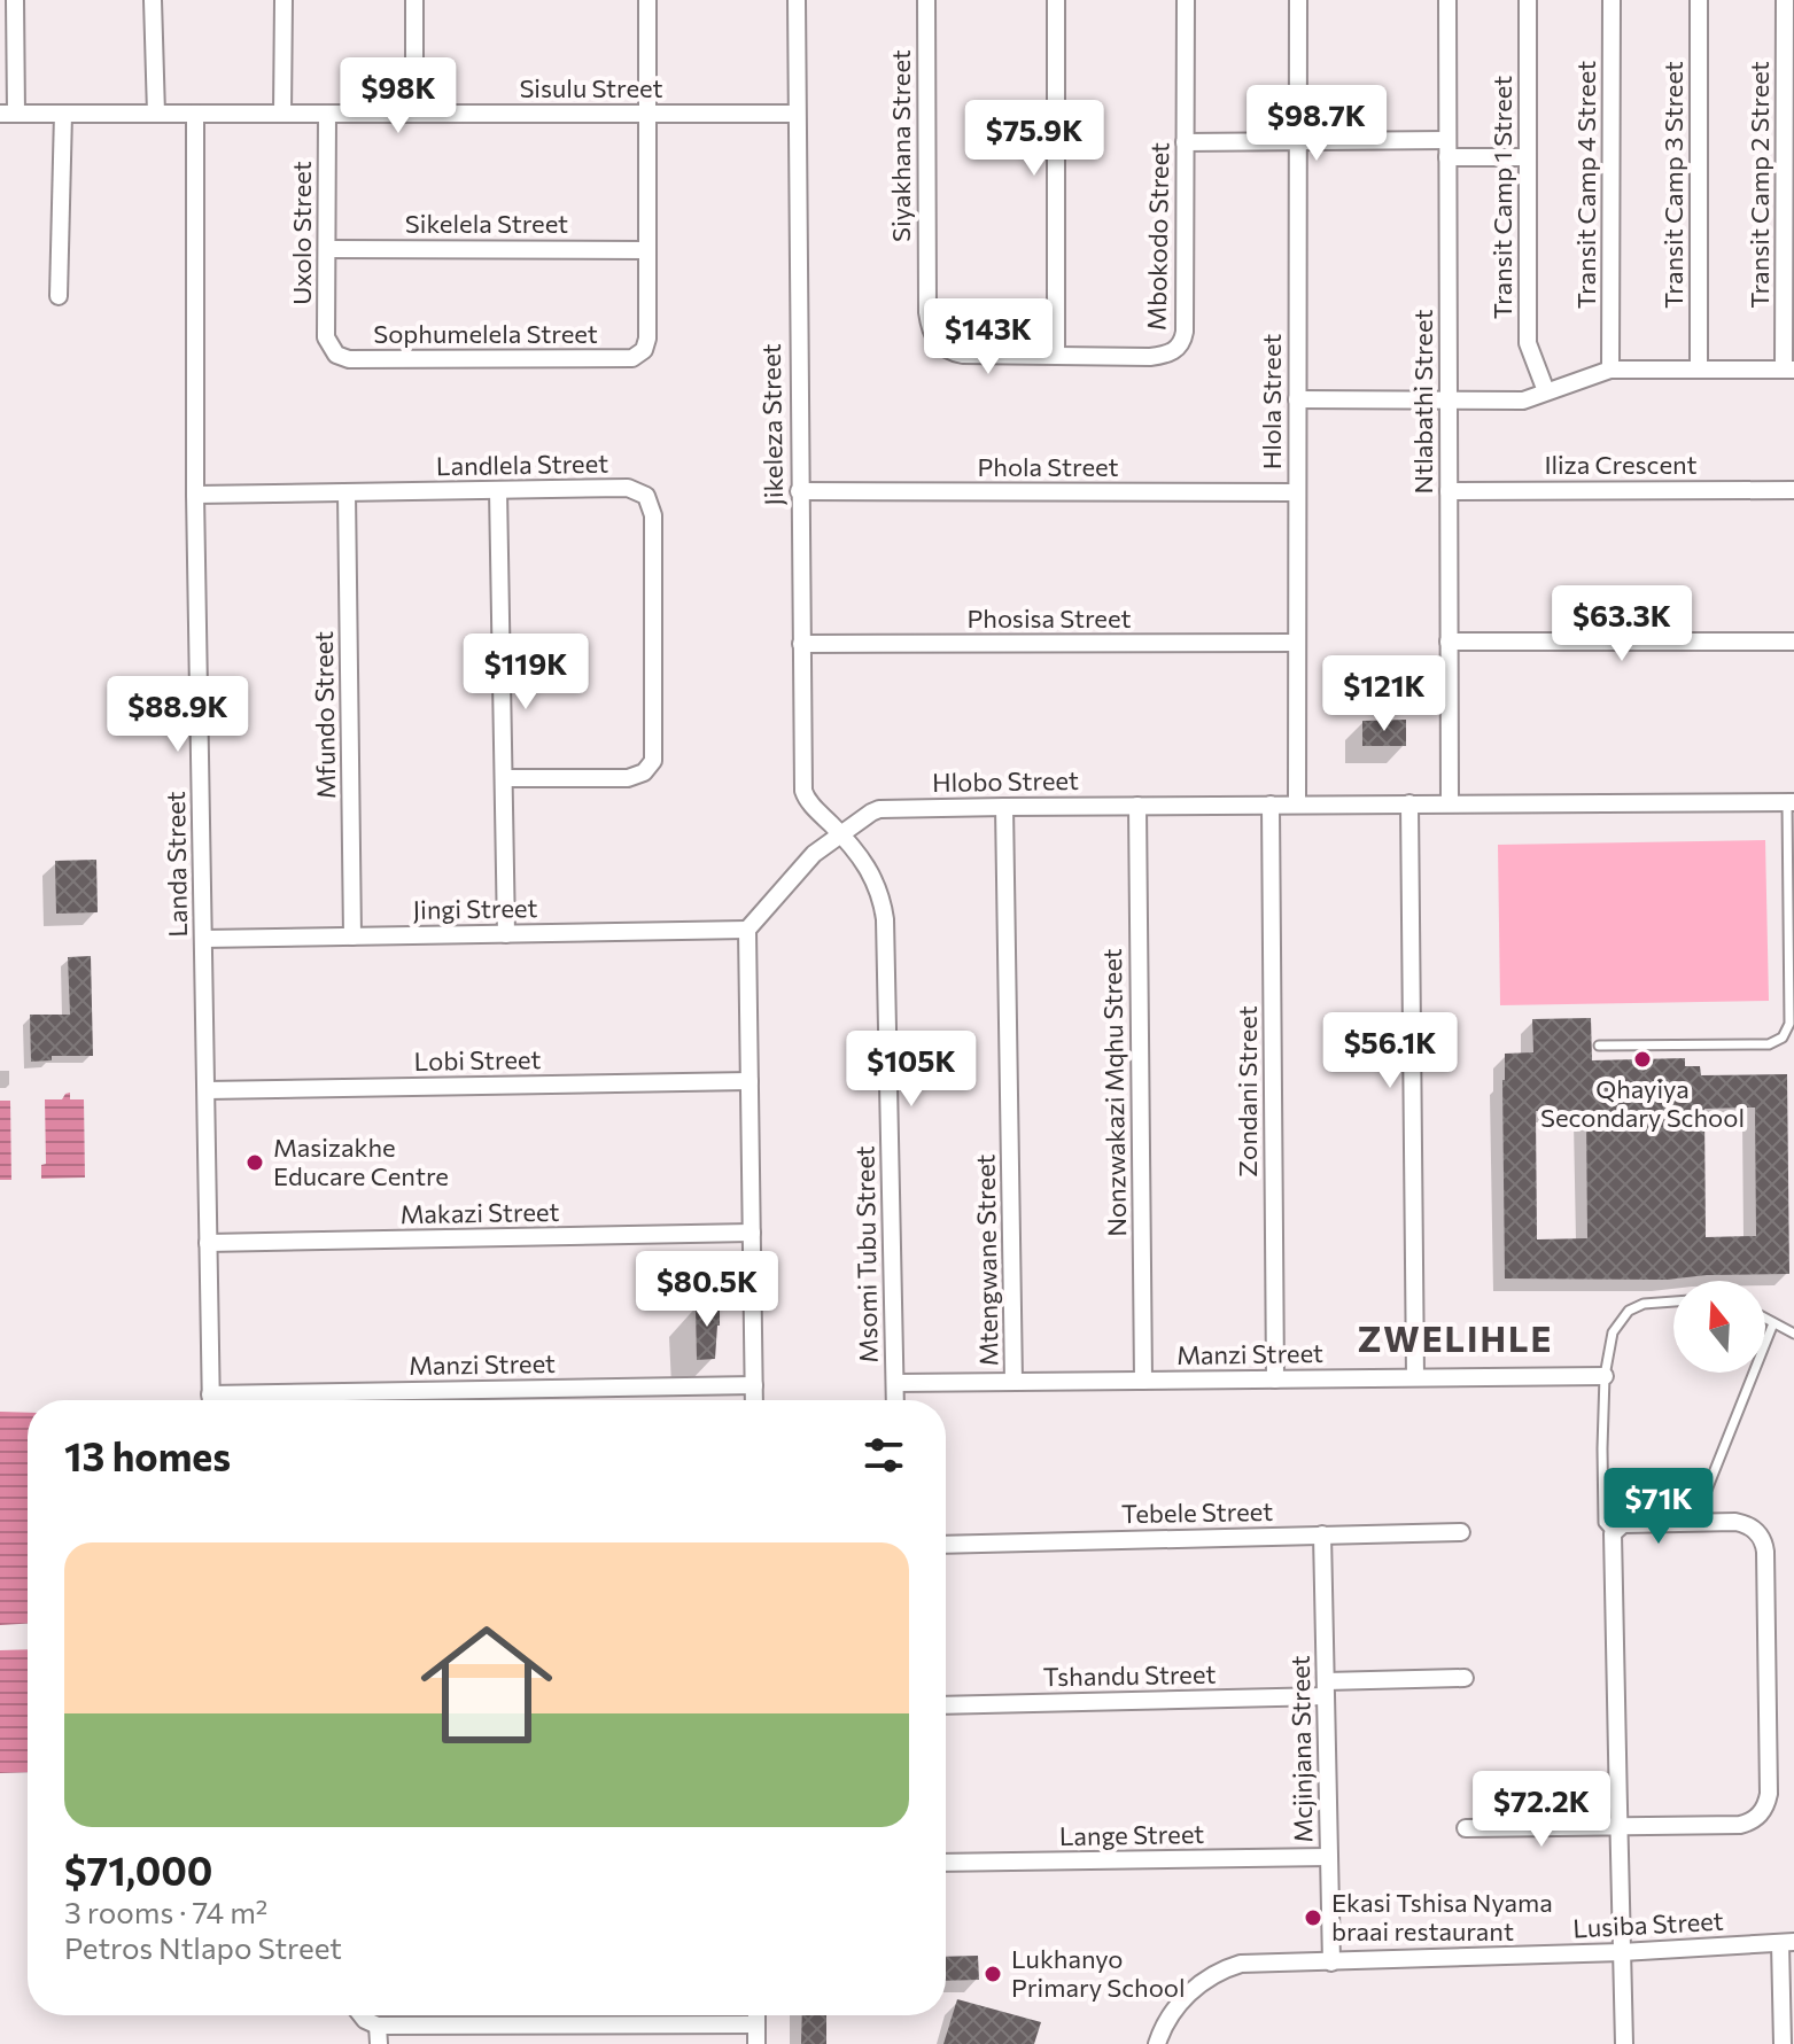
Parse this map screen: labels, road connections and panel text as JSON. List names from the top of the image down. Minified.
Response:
{"streets":{"street":["Sisulu Street","Siyakhana Street","Transit Camp 4 Street","Transit Camp 3 Street","Transit Camp 2 Street","Transit Camp 1 Street","Sikelela Street","Uxolo Street","Mbokodo Street","Sophumelela Street","Hlola Street","Ntlabathi Street","Jikeleza Street","Landlela Street","Iliza Crescent","Phola Street","Phosisa Street","Mfundo Street","Hlobo Street","Landa Street","Jingi Street","Lobi Street","Zondani Street","Nonzwakazi Mqhu Street","Makazi Street","Msomi Tubu Street","Mtengwane Street","Manzi Street","Tebele Street","Tshandu Street","Mcjinjana Street","Lange Street","Lusiba Street"]},"crossings":[["Sisulu Street","Uxolo Street"],["Sisulu Street","Jikeleza Street"],["Sisulu Street","Landa Street"],["Siyakhana Street","Mbokodo Street"],["Sikelela Street","Uxolo Street"],["Sikelela Street","Sophumelela Street"],["Uxolo Street","Sophumelela Street"],["Hlola Street","Phola Street"],["Hlola Street","Phosisa Street"],["Hlola Street","Hlobo Street"],["Ntlabathi Street","Iliza Crescent"],["Ntlabathi Street","Hlobo Street"],["Jikeleza Street","Phola Street"],["Jikeleza Street","Phosisa Street"],["Jikeleza Street","Hlobo Street"],["Jikeleza Street","Msomi Tubu Street"],["Landlela Street","Mfundo Street"],["Landlela Street","Landa Street"],["Mfundo Street","Jingi Street"],["Hlobo Street","Jingi Street"],["Hlobo Street","Zondani Street"],["Hlobo Street","Nonzwakazi Mqhu Street"],["Hlobo Street","Msomi Tubu Street"],["Hlobo Street","Mtengwane Street"],["Landa Street","Jingi Street"],["Landa Street","Lobi Street"],["Landa Street","Makazi Street"],["Zondani Street","Manzi Street"],["Nonzwakazi Mqhu Street","Manzi Street"],["Msomi Tubu Street","Manzi Street"],["Mtengwane Street","Manzi Street"],["Tebele Street","Mcjinjana Street"],["Tshandu Street","Mcjinjana Street"],["Mcjinjana Street","Lange Street"],["Mcjinjana Street","Lusiba Street"]],"districts":["ZWELIHLE"],"places":["Qhayiya Secondary School","Masizakhe Educare Centre","Ekasi Tshisa Nyama braai restaurant","Lukhanyo Primary School"],"north":"top","page":{"price":["$98K","$98.7K","$75.9K","$143K","$63.3K","$119K","$121K","$88.9K","$56.1K","$105K","$80.5K","$71K","$72.2K"],"heading":"13 homes","list":[{"name":"$71,000","note":"3 rooms · 74 m² · Petros Ntlapo Street"}]}}
